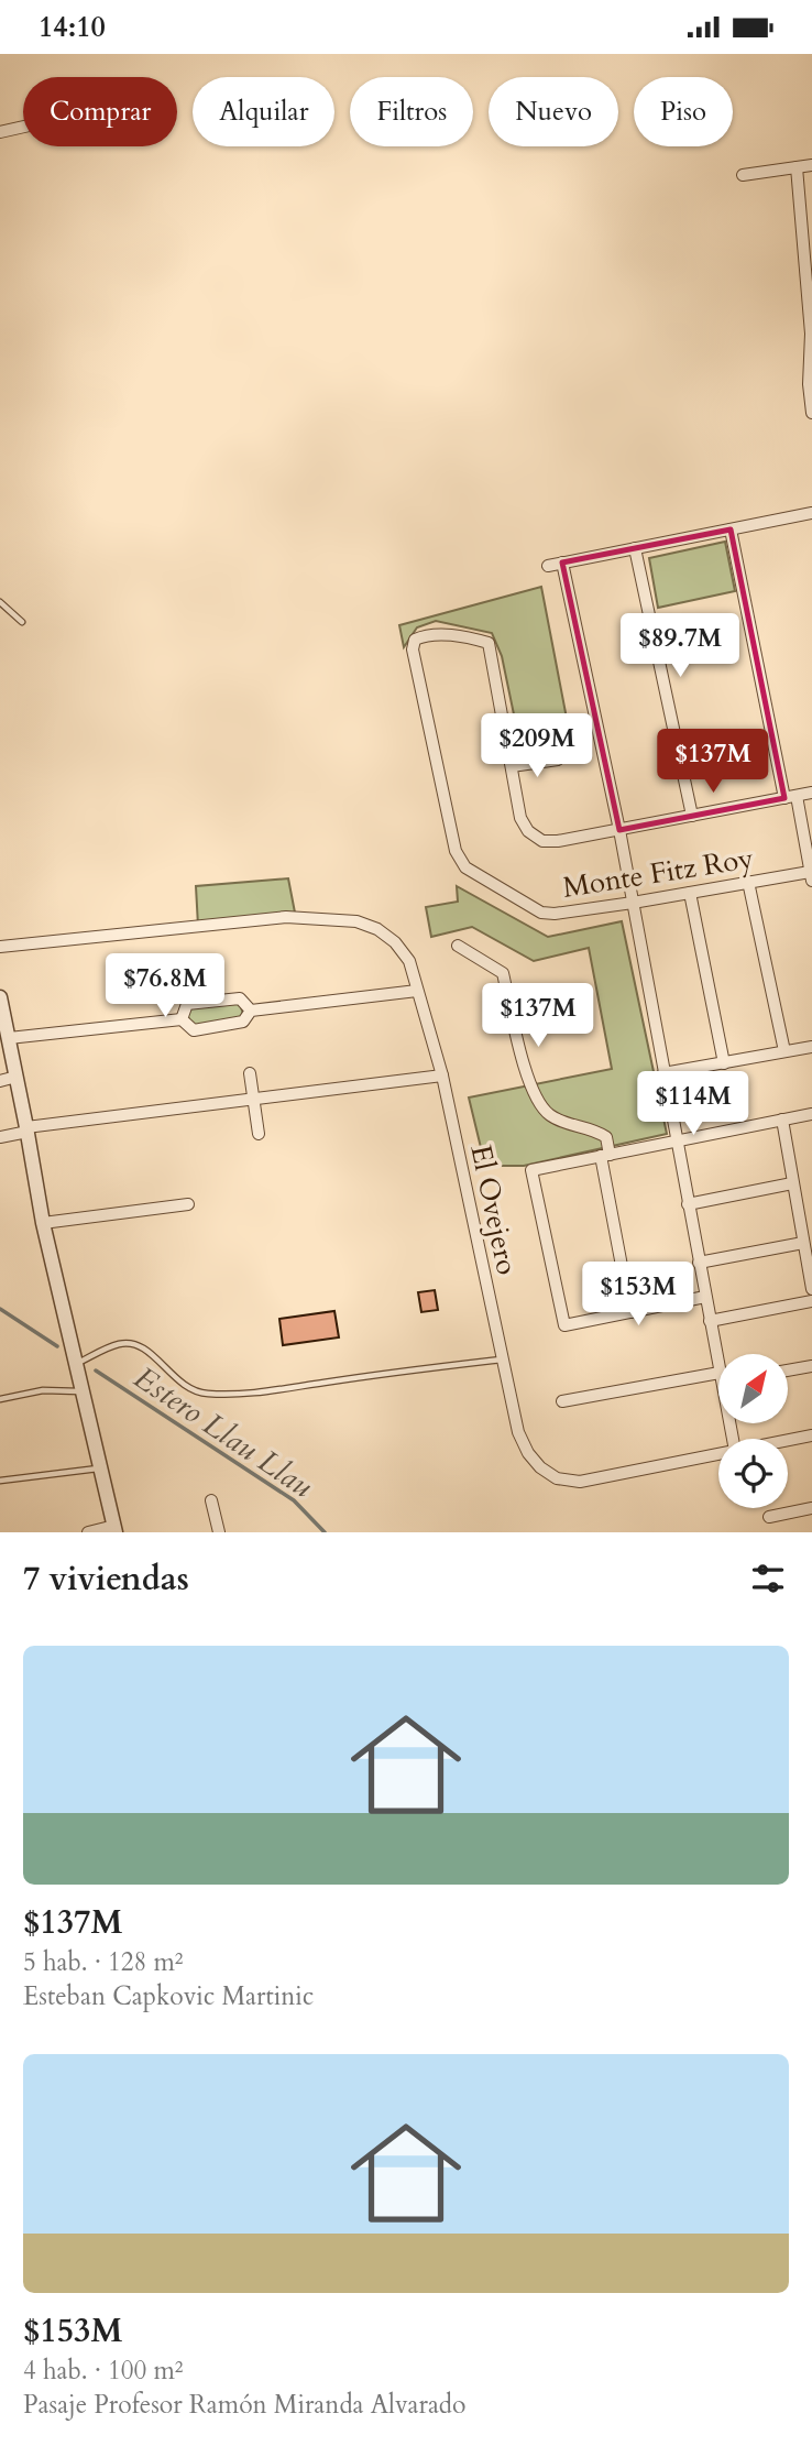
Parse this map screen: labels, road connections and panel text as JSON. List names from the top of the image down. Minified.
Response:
{"streets":{"street":["Monte Fitz Roy","El Ovejero"]},"water":["Estero Llau Llau"],"north":"top right","page":{"status":"14:10","chip":["Comprar","Alquilar","Filtros","Nuevo","Piso"],"price":["$89.7M","$209M","$137M","$76.8M","$137M","$114M","$153M"],"heading":"7 viviendas","list":[{"name":"$137M","note":"5 hab. · 128 m² · Esteban Capkovic Martinic"},{"name":"$153M","note":"4 hab. · 100 m² · Pasaje Profesor Ramón Miranda Alvarado"}]}}
